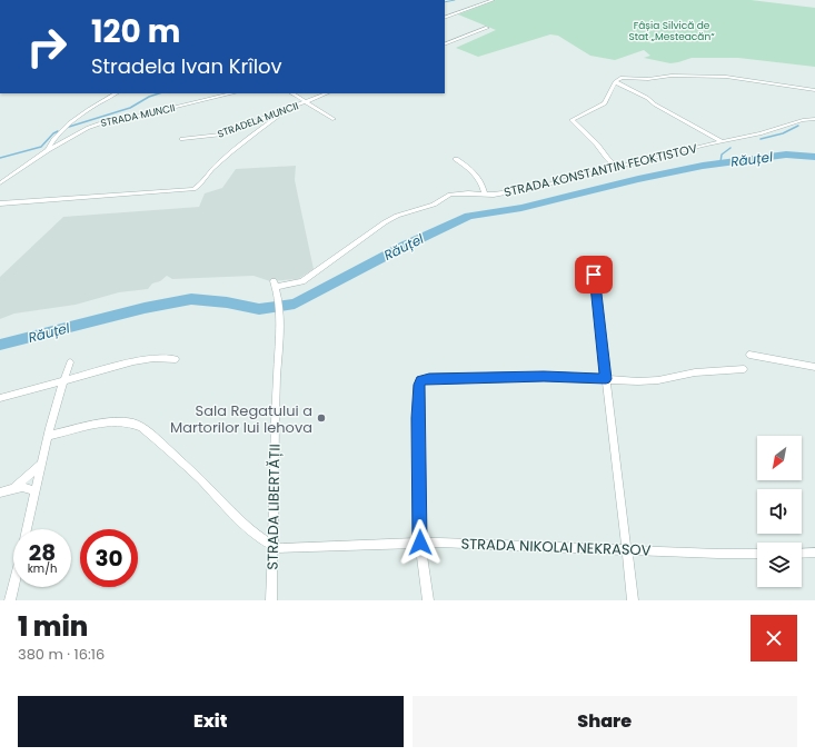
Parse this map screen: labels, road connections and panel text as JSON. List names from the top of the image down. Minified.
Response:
{"streets":{"street":["STRADA MUNCII","STRADELA MUNCII","STRADA KONSTANTIN FEOKTISTOV","STRADA LIBERTĂȚII","STRADA NIKOLAI NEKRASOV"]},"crossings":[["STRADA KONSTANTIN FEOKTISTOV","STRADA LIBERTĂȚII"],["STRADA LIBERTĂȚII","STRADA NIKOLAI NEKRASOV"]],"water":["Răuțel"],"parks":["Fâșia Silvică de Stat „Mesteacăn“"],"places":["Sala Regatului a Martorilor lui Iehova"],"north":"bottom left","page":{"turn":["120 m","Stradela Ivan Krîlov"],"speed":"28 km/h","limit":"30","heading":["1 min","380 m · 16:16"],"buttons":["Exit","Share"]}}
